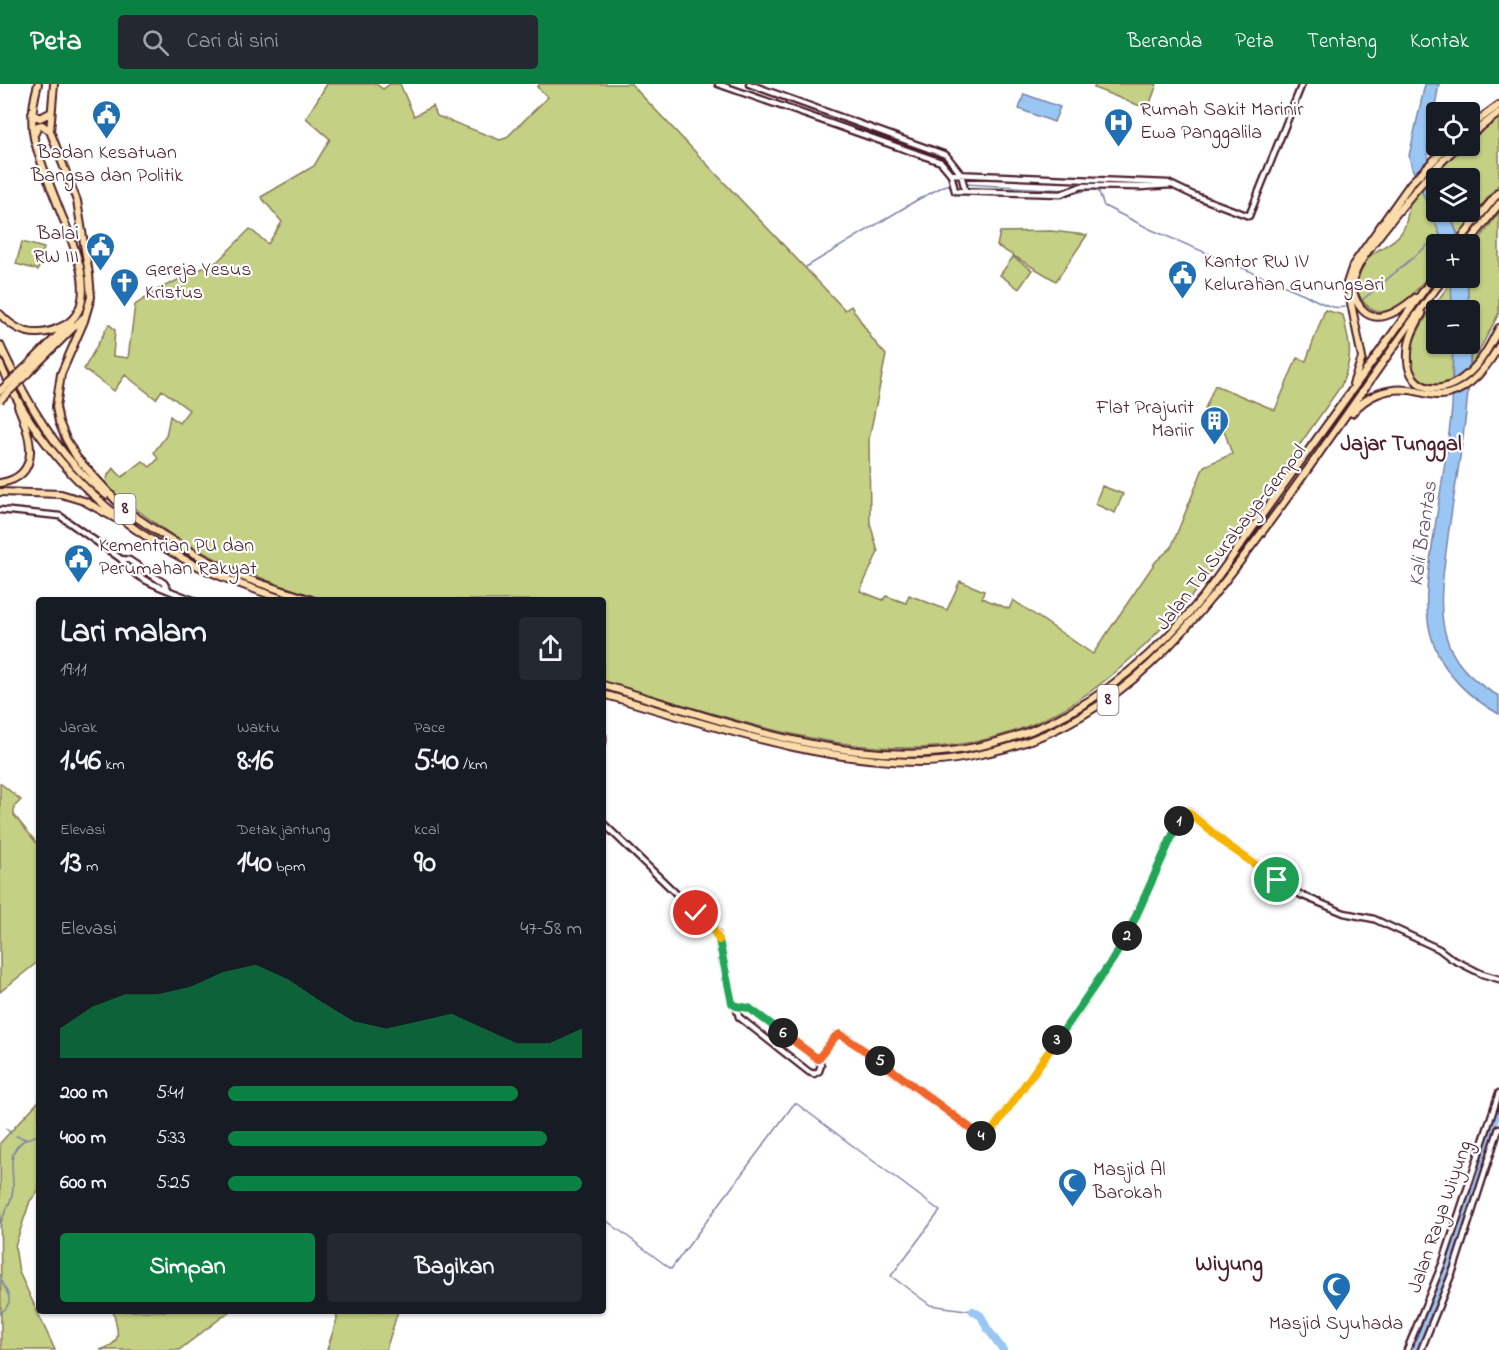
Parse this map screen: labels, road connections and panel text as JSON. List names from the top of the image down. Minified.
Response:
{"streets":{"highway":["8","Jalan Tol Surabaya–Gempol"],"main road":["Jalan Raya Wiyung"]},"districts":["Jajar Tunggal","Wiyung"],"water":["Kali Brantas"],"places":{"public building":["Badan Kesatuan Bangsa dan Politik","Balai RW III","Kantor RW IV Kelurahan Gunungsari","Kementrian PU dan Perumahan Rakyat"],"hospital":["Rumah Sakit Marinir Ewa Panggalila"],"church":["Gereja Yesus Kristus"],"building":["Flat Prajurit Mariir"],"mosque":["Masjid Al Barokah","Masjid Syuhada"]},"page":{"header":"Peta","search":"Cari di sini","nav":["Beranda","Peta","Tentang","Kontak"],"map_buttons":["+","−"],"heading":["Lari malam","19:11"],"stats":[["Jarak","1.46 km"],["Waktu","8:16"],["Pace","5:40 /km"],["Elevasi","13 m"],["Detak jantung","140 bpm"],["kcal","90"]],"pins":["1","2","6","3","5","4"],"chart":["Elevasi","47–58 m"],"list":[{"name":"200 m","note":"5:41"},{"name":"400 m","note":"5:33"},{"name":"600 m","note":"5:25"}],"buttons":["Simpan","Bagikan"]}}
